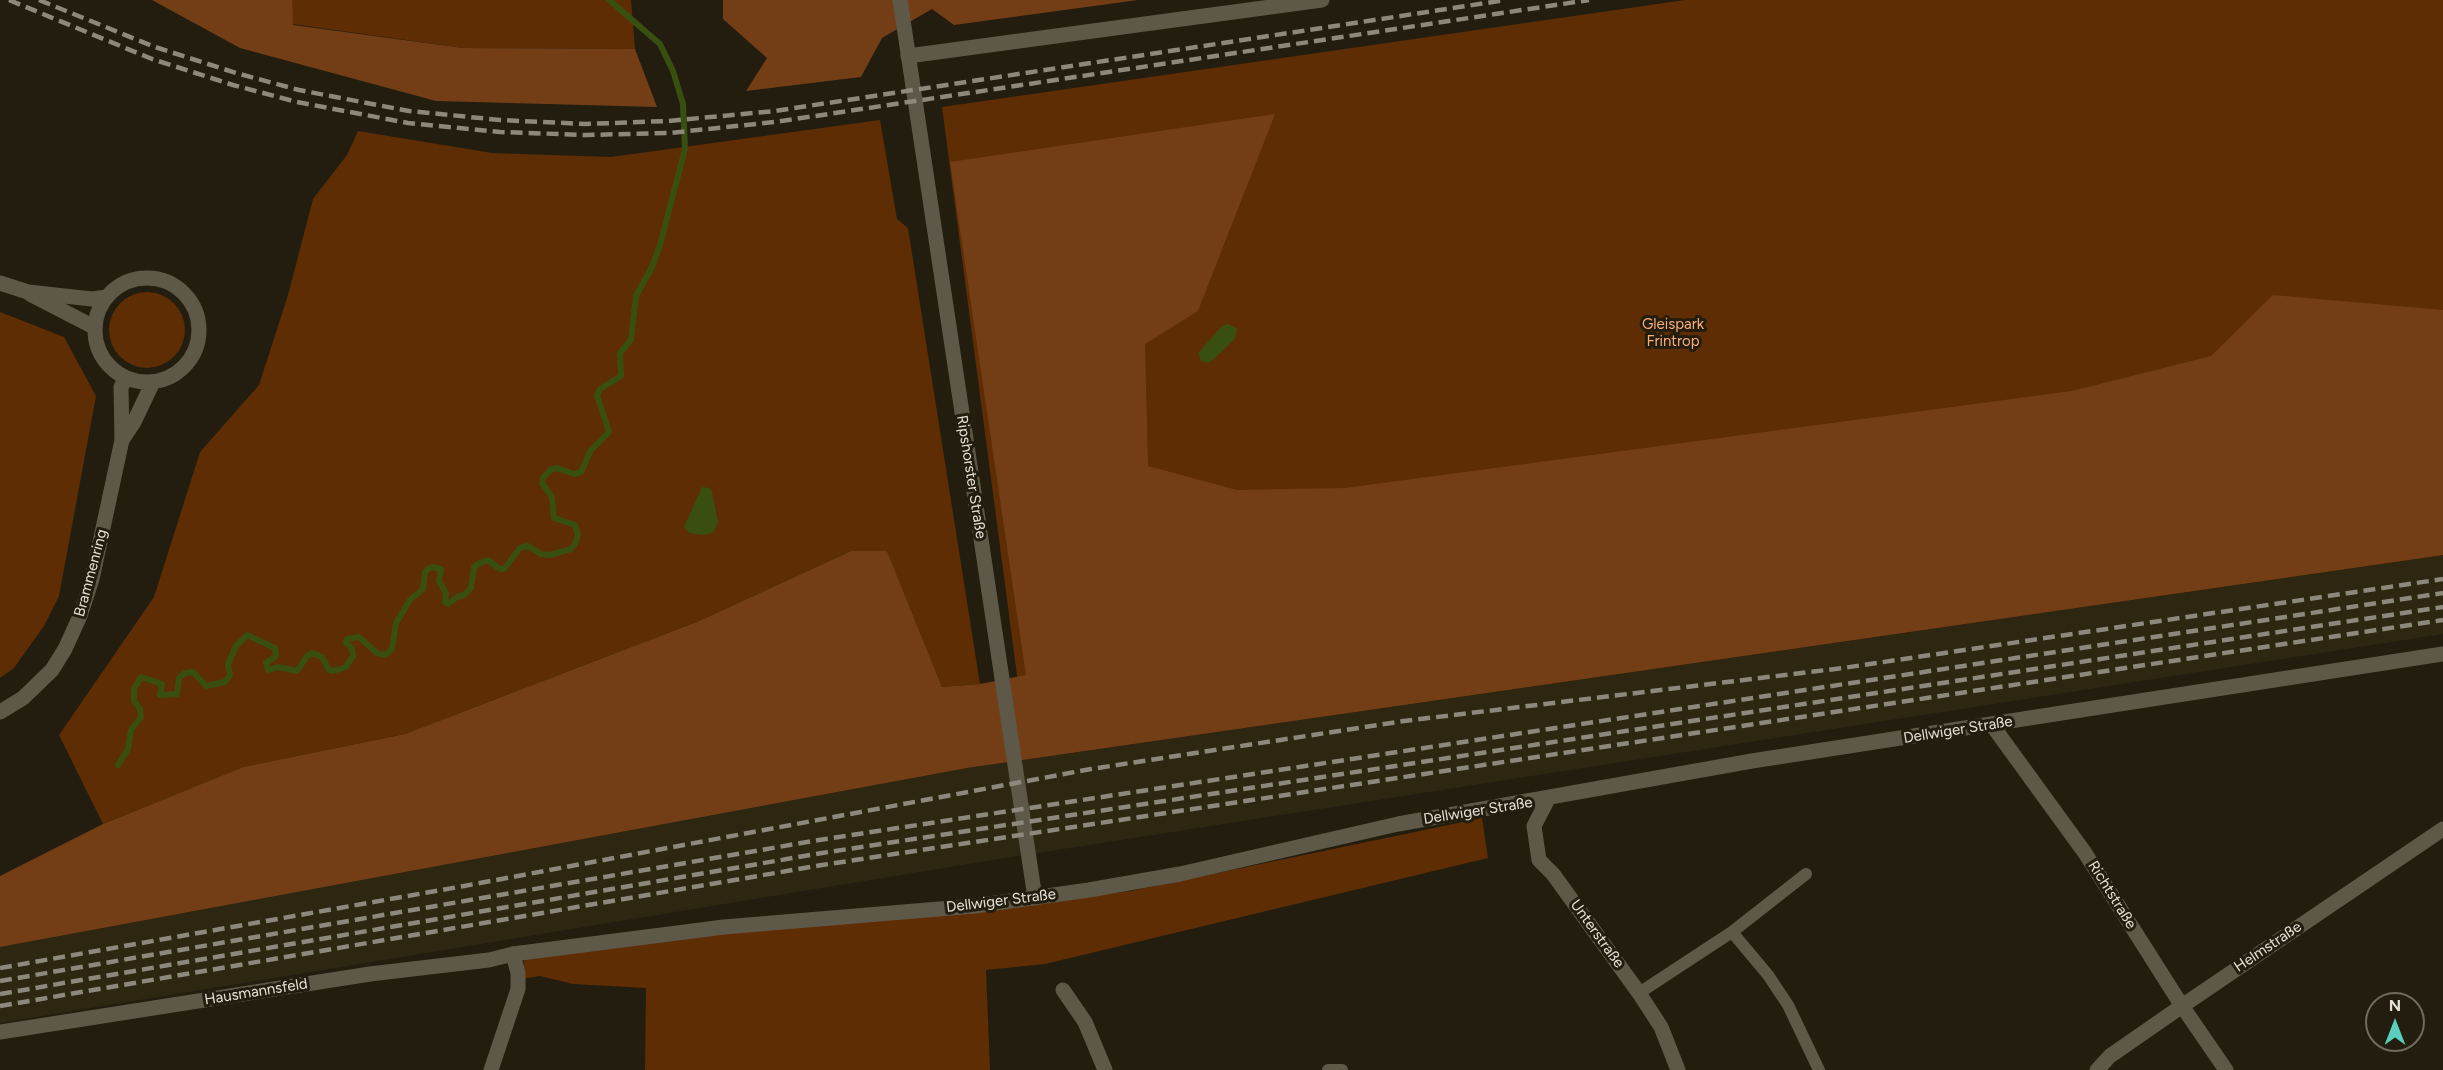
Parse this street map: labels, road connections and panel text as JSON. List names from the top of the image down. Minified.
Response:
{"streets":{"street":["Ripshorster Straße","Brammenring","Dellwiger Straße","Richtstraße","Unterstraße","Helmstraße","Hausmannsfeld"]},"crossings":[["Ripshorster Straße","Dellwiger Straße"],["Dellwiger Straße","Richtstraße"],["Dellwiger Straße","Unterstraße"],["Dellwiger Straße","Hausmannsfeld"],["Richtstraße","Helmstraße"]],"parks":["Gleispark Frintrop"],"north":"top"}
